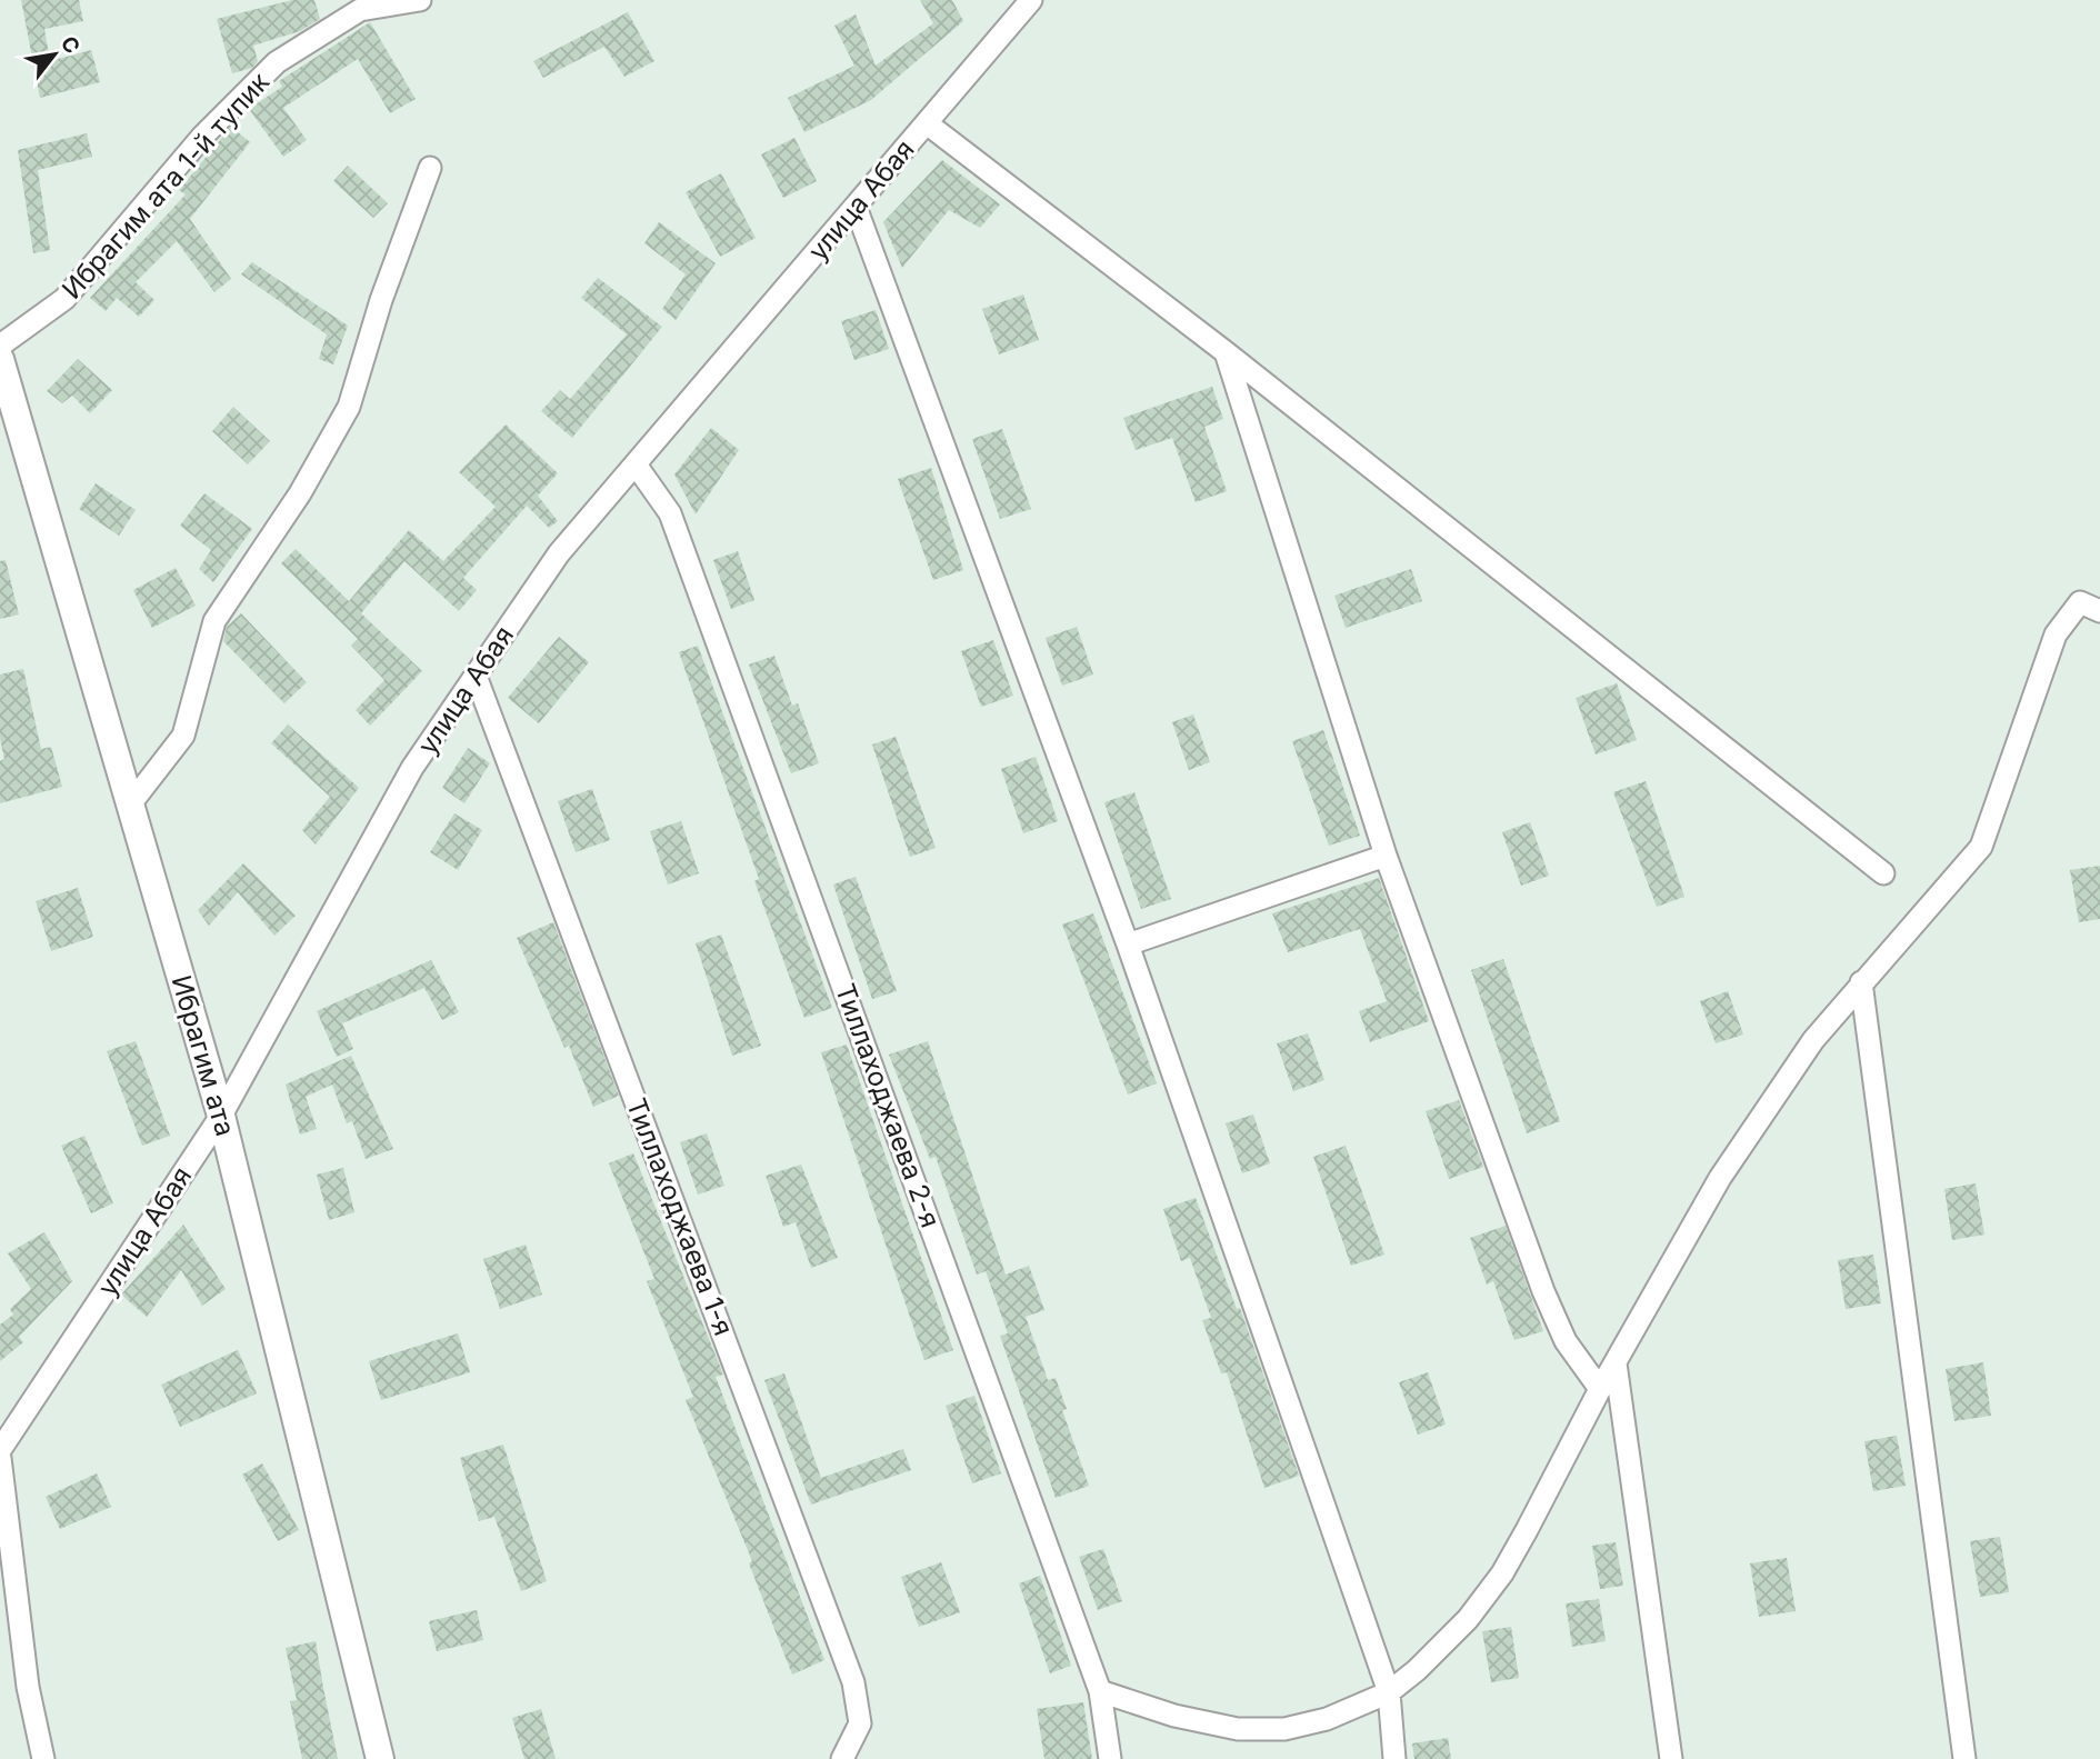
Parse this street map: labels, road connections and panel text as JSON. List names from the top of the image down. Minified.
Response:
{"streets":{"street":["Ибрагим ата 1-й тупик","улица Абая","Ибрагим ата","Тиллаходжаева 2-я","Тиллаходжаева 1-я"]},"crossings":[["улица Абая","Ибрагим ата"],["улица Абая","Тиллаходжаева 2-я"],["улица Абая","Тиллаходжаева 1-я"]],"north":"top right"}
